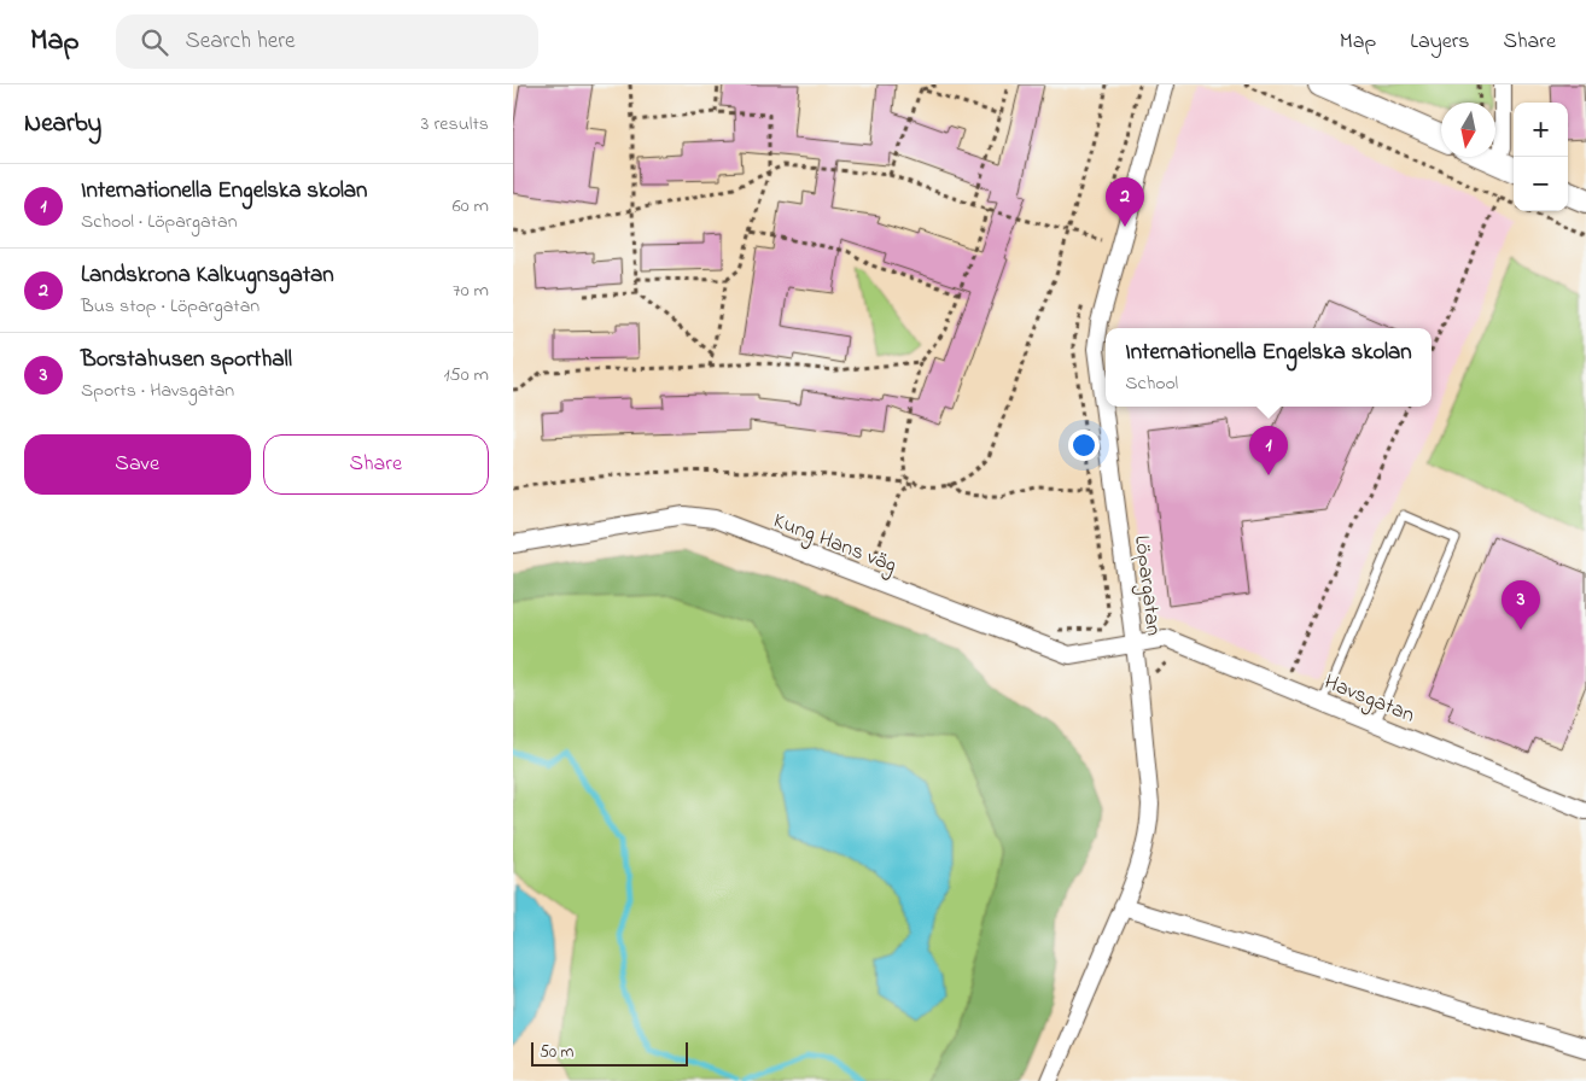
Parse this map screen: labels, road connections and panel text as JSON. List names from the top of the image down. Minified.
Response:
{"streets":{"street":["Kung Hans väg","Löpargatan","Havsgatan"]},"crossings":[["Kung Hans väg","Löpargatan"],["Kung Hans väg","Havsgatan"],["Löpargatan","Havsgatan"]],"scale_bar":"50 m","north":"bottom","page":{"header":"Map","search":"Search here","nav":["Map","Layers","Share"],"heading":["Nearby","3 results"],"map_buttons":["+","−"],"list":[{"mark":"1","name":"Internationella Engelska skolan","note":"School · Löpargatan","value":"60 m"},{"mark":"2","name":"Landskrona Kalkugnsgatan","note":"Bus stop · Löpargatan","value":"70 m"},{"mark":"3","name":"Borstahusen sporthall","note":"Sports · Havsgatan","value":"150 m"}],"pins":["2","1","3"],"popup":["Internationella Engelska skolan","School"],"buttons":["Save","Share"],"scale":"50 m"}}
